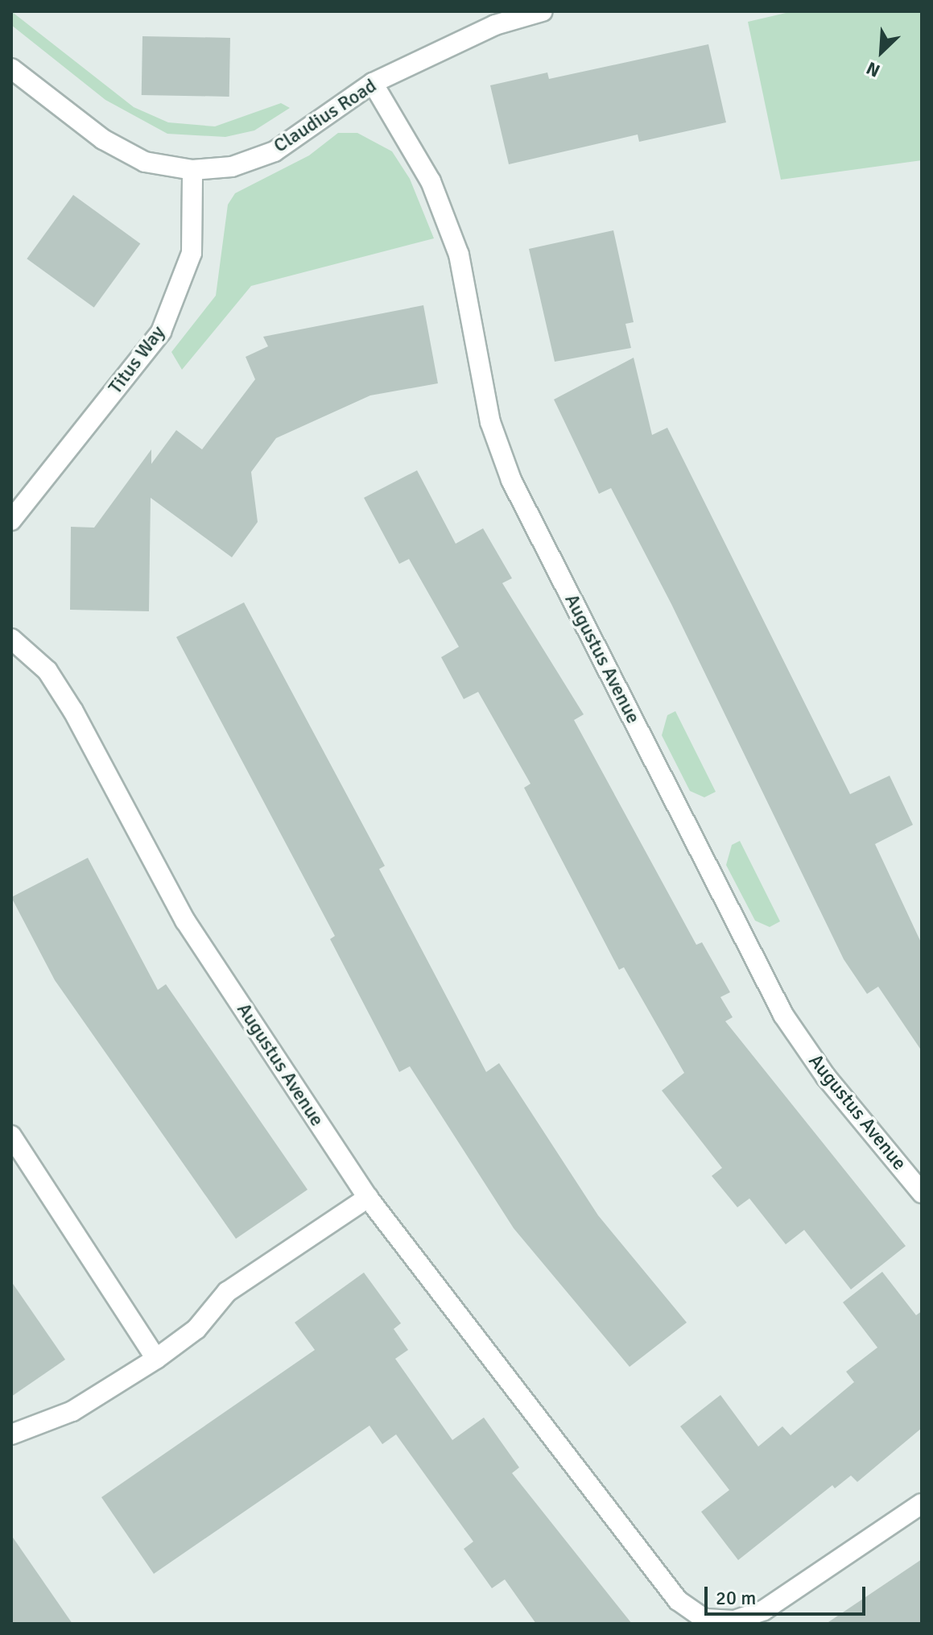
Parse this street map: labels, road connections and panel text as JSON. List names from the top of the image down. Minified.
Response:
{"streets":{"street":["Claudius Road","Titus Way","Augustus Avenue"]},"crossings":[["Claudius Road","Titus Way"],["Claudius Road","Augustus Avenue"]],"scale_bar":"20 m","north":"bottom left"}
